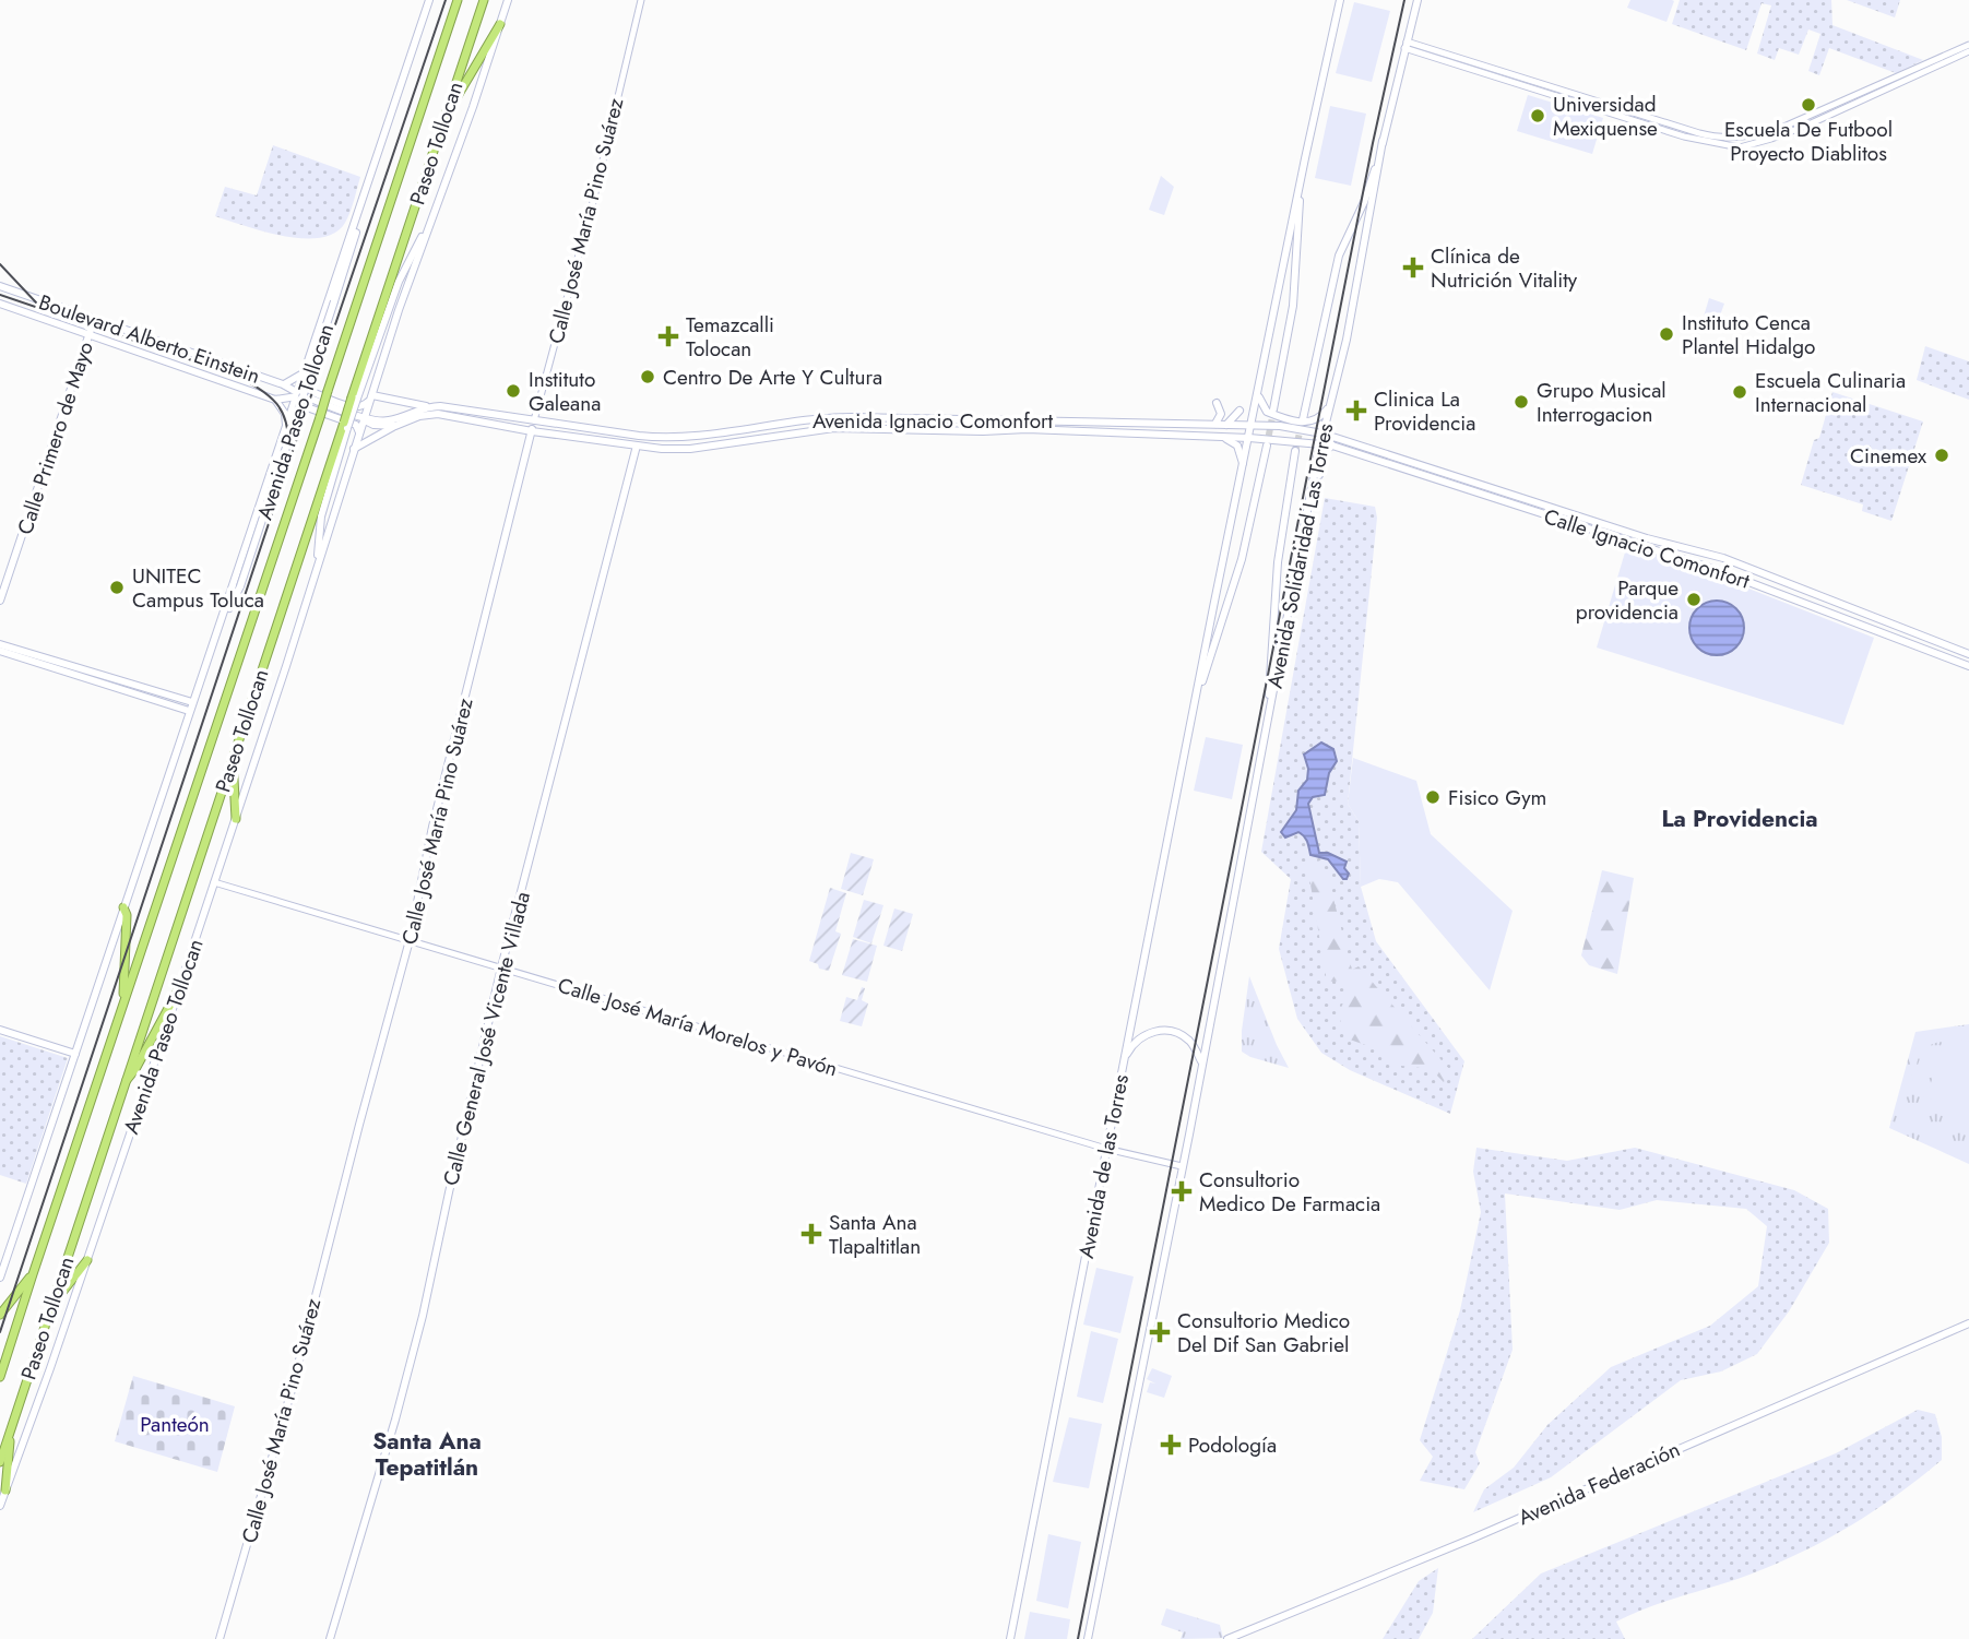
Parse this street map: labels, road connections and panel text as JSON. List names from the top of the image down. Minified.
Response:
{"streets":{"highway":["Paseo Tollocan"],"main road":["Calle José María Pino Suárez","Boulevard Alberto Einstein","Avenida Ignacio Comonfort","Avenida Paseo Tollocan","Calle Primero de Mayo","Calle Ignacio Comonfort","Avenida Solidaridad Las Torres","Calle General José Vicente Villada","Avenida de las Torres","Avenida Federación"],"street":["Calle José María Morelos y Pavón"]},"crossings":[["Paseo Tollocan","Avenida Paseo Tollocan"],["Calle José María Pino Suárez","Avenida Ignacio Comonfort"],["Calle José María Pino Suárez","Calle José María Morelos y Pavón"],["Boulevard Alberto Einstein","Avenida Paseo Tollocan"],["Boulevard Alberto Einstein","Calle Primero de Mayo"],["Avenida Ignacio Comonfort","Avenida Paseo Tollocan"],["Avenida Ignacio Comonfort","Calle Ignacio Comonfort"],["Avenida Ignacio Comonfort","Avenida Solidaridad Las Torres"],["Avenida Ignacio Comonfort","Calle General José Vicente Villada"],["Avenida Paseo Tollocan","Calle José María Morelos y Pavón"],["Calle Ignacio Comonfort","Avenida Solidaridad Las Torres"],["Calle José María Morelos y Pavón","Calle General José Vicente Villada"],["Calle José María Morelos y Pavón","Avenida de las Torres"]],"districts":["La Providencia","Santa Ana Tepatitlán"],"parks":["Panteón"],"places":{"other":["Escuela De Futbool Proyecto Diablitos","Universidad Mexiquense","Instituto Cenca Plantel Hidalgo","Centro De Arte Y Cultura","Instituto Galeana","Escuela Culinaria Internacional","Grupo Musical Interrogacion","Cinemex","UNITEC Campus Toluca","Parque providencia","Fisico Gym"],"health":["Clínica de Nutrición Vitality","Temazcalli Tolocan","Clinica La Providencia","Consultorio Medico De Farmacia","Santa Ana Tlapaltitlan","Consultorio Medico Del Dif San Gabriel","Podología"]}}
